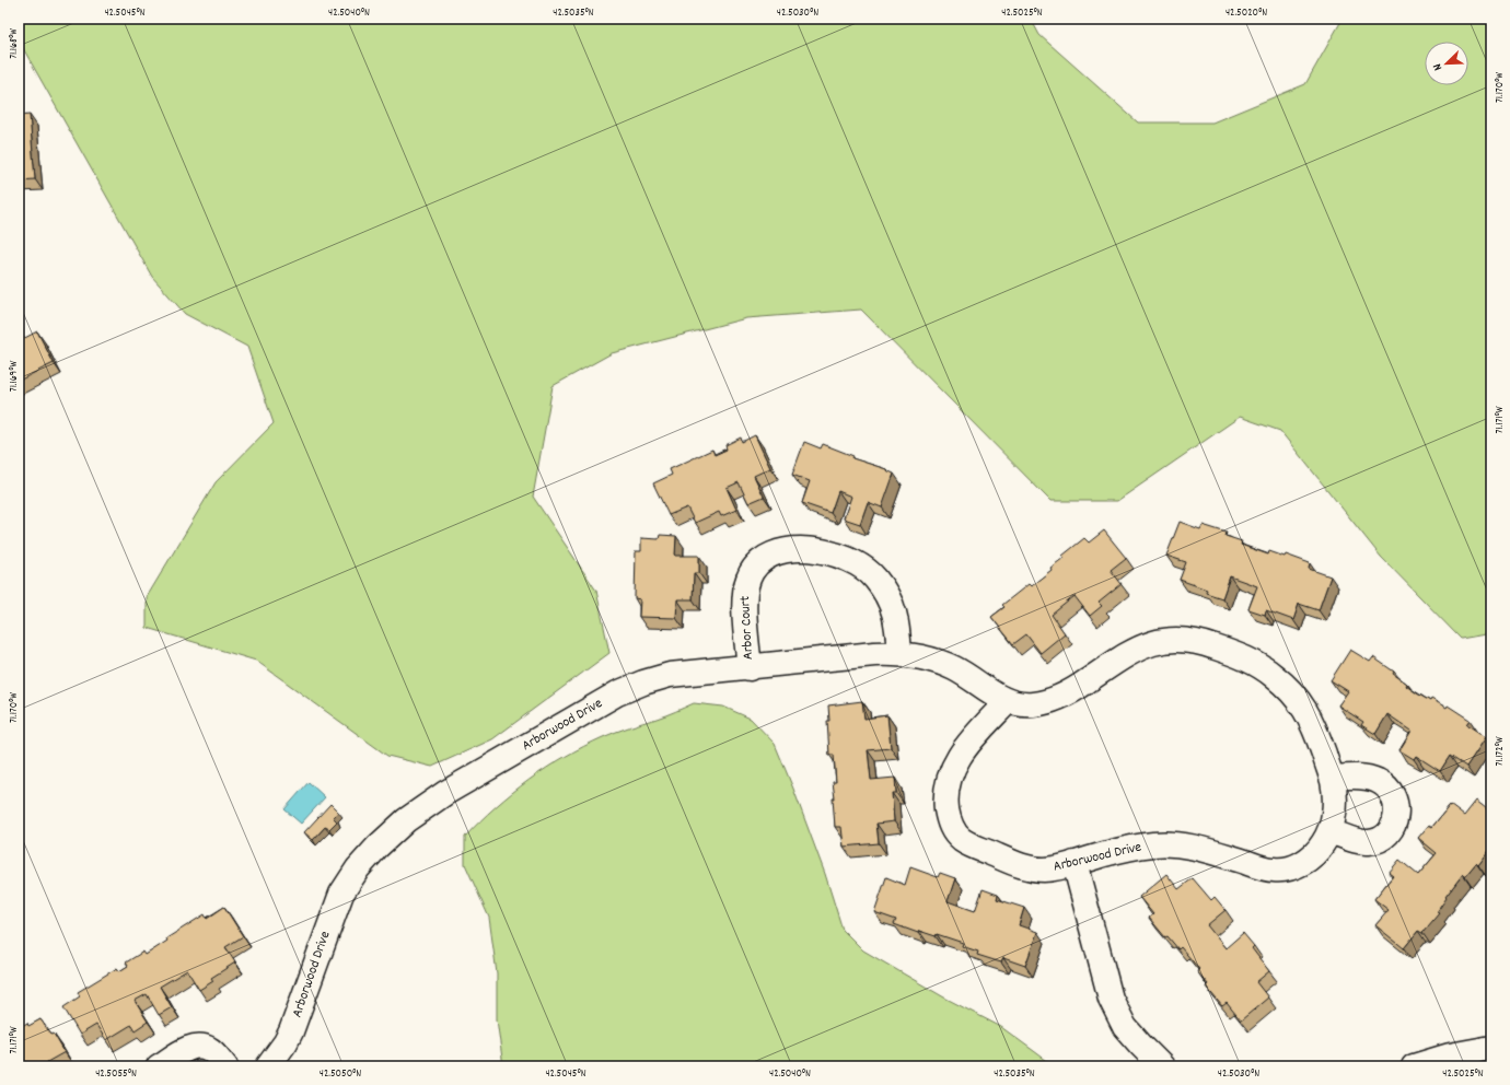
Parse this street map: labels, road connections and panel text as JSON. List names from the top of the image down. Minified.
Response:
{"streets":{"street":["Arbor Court","Arborwood Drive"]},"crossings":[["Arbor Court","Arborwood Drive"]],"north":"bottom left","coordinates":["42.5045°N","42.5040°N","42.5035°N","42.5030°N","42.5025°N","42.5020°N","71.168°W","71.170°W","71.169°W","71.171°W","71.172°W","42.5055°N","42.5050°N"]}
